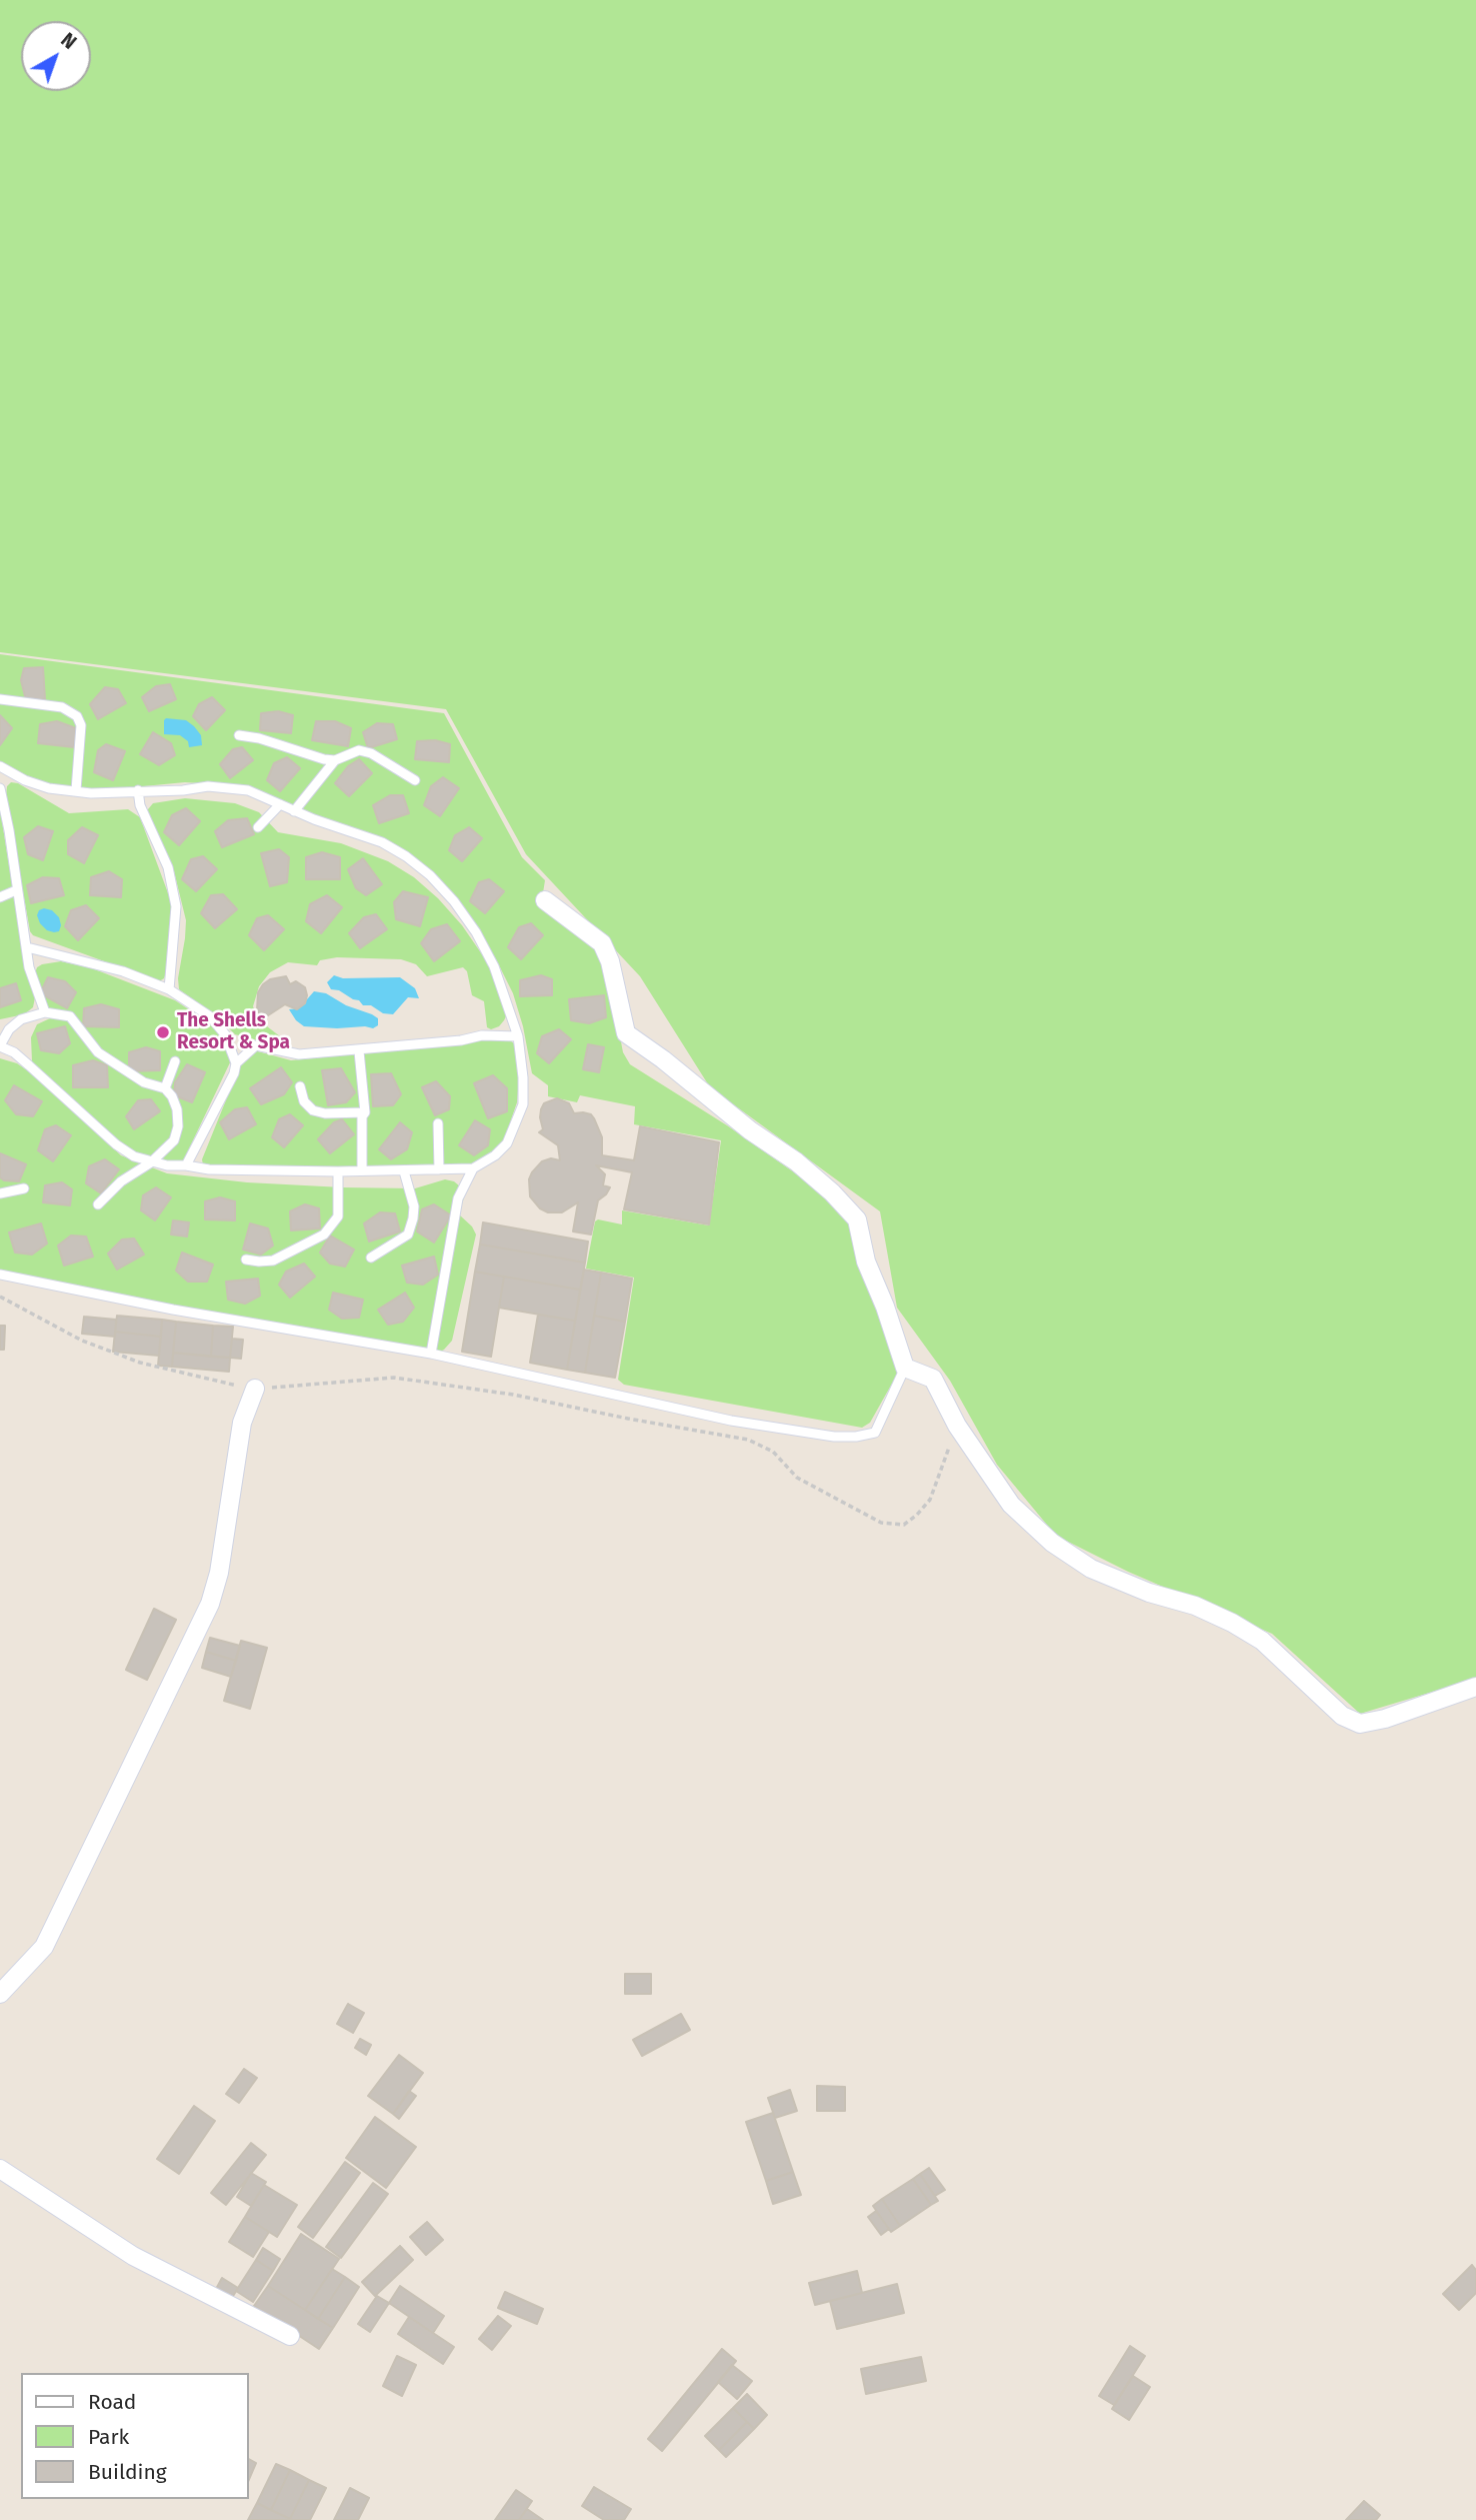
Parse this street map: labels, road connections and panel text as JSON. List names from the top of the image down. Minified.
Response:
{"places":["The Shells Resort & Spa"],"legend":["Road","Park","Building"],"north":"top right"}
